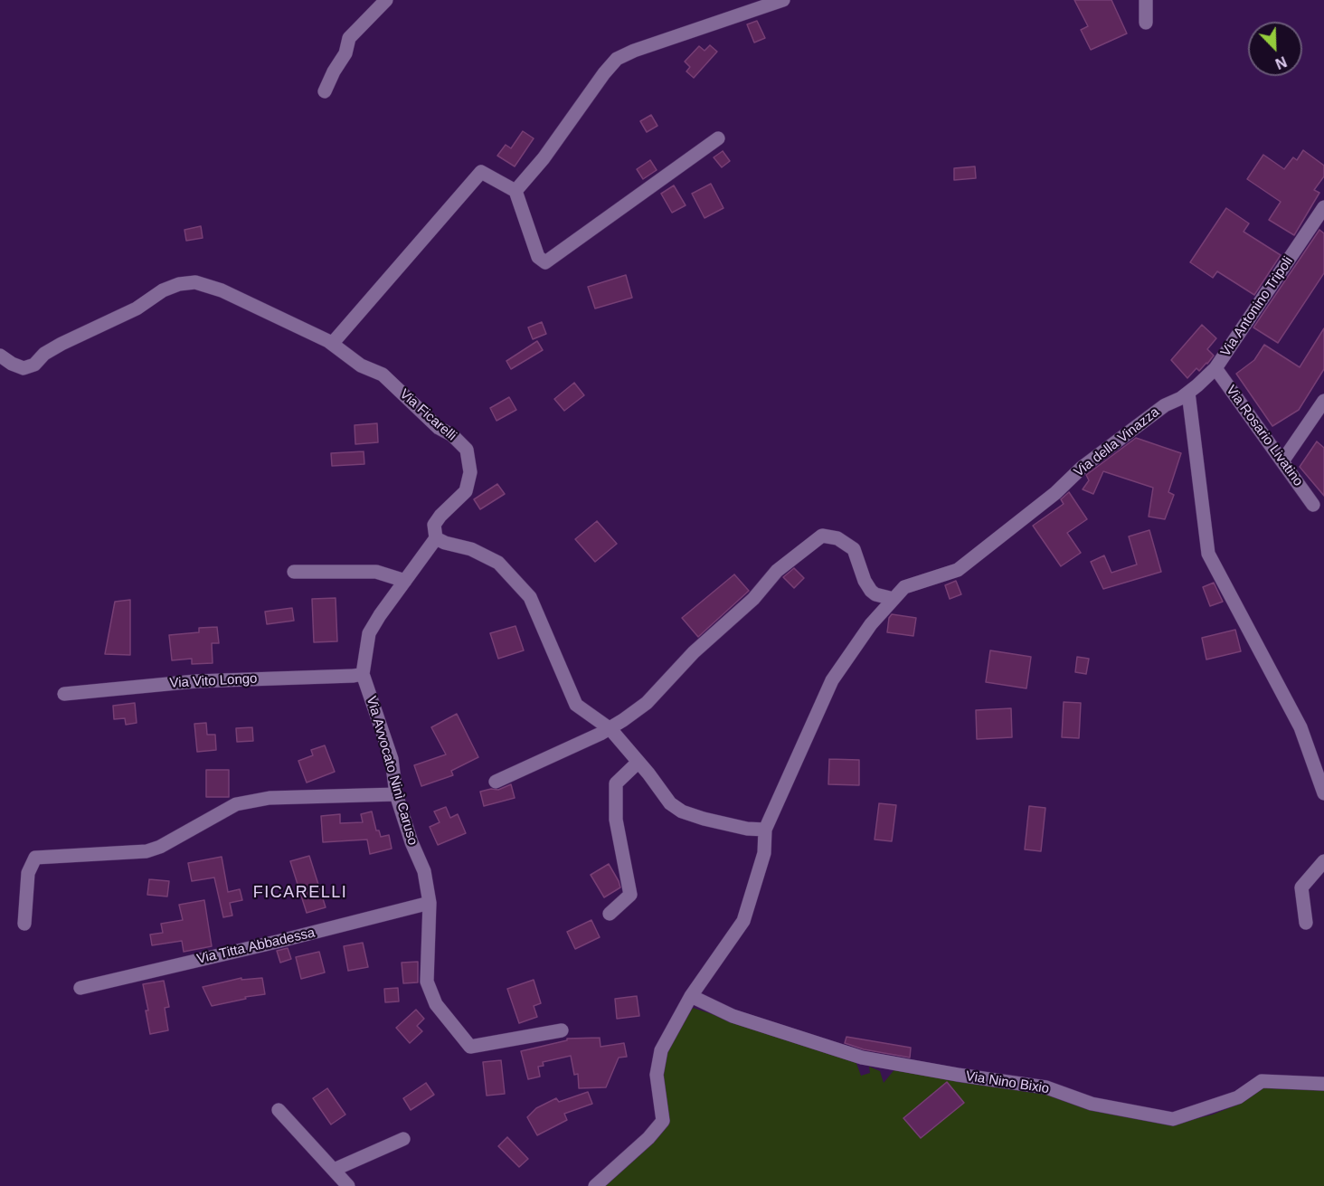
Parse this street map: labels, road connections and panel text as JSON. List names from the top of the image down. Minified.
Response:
{"streets":{"street":["Via Antonino Tripoli","Via Ficarelli","Via Rosario Livatino","Via della Vinazza","Via Vito Longo","Via Avvocato Ninì Caruso","Via Titta Abbadessa","Via Nino Bixio"]},"crossings":[["Via Antonino Tripoli","Via Rosario Livatino"],["Via Antonino Tripoli","Via della Vinazza"],["Via Ficarelli","Via Avvocato Ninì Caruso"],["Via della Vinazza","Via Nino Bixio"],["Via Vito Longo","Via Avvocato Ninì Caruso"],["Via Avvocato Ninì Caruso","Via Titta Abbadessa"]],"districts":["FICARELLI"],"north":"bottom right"}
